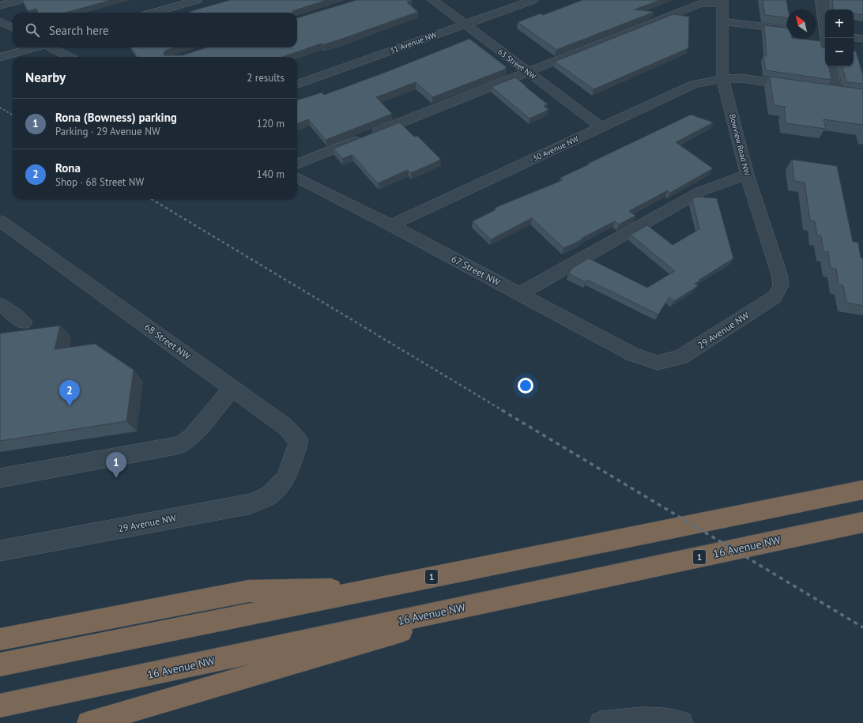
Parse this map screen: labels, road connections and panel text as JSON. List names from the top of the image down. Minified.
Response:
{"streets":{"highway":["16 Avenue NW","1"],"street":["31 Avenue NW","63 Street NW","Bowview Road NW","30 Avenue NW","67 Street NW","29 Avenue NW","68 Street NW"]},"crossings":[["31 Avenue NW","63 Street NW"],["63 Street NW","30 Avenue NW"],["Bowview Road NW","30 Avenue NW"],["Bowview Road NW","29 Avenue NW"],["30 Avenue NW","67 Street NW"],["67 Street NW","29 Avenue NW"],["29 Avenue NW","68 Street NW"]],"north":"top left","page":{"map_buttons":["+","−"],"search":"Search here","heading":["Nearby","2 results"],"list":[{"mark":"1","name":"Rona (Bowness) parking","note":"Parking · 29 Avenue NW","value":"120 m"},{"mark":"2","name":"Rona","note":"Shop · 68 Street NW","value":"140 m"}],"pins":["2","1"]}}
